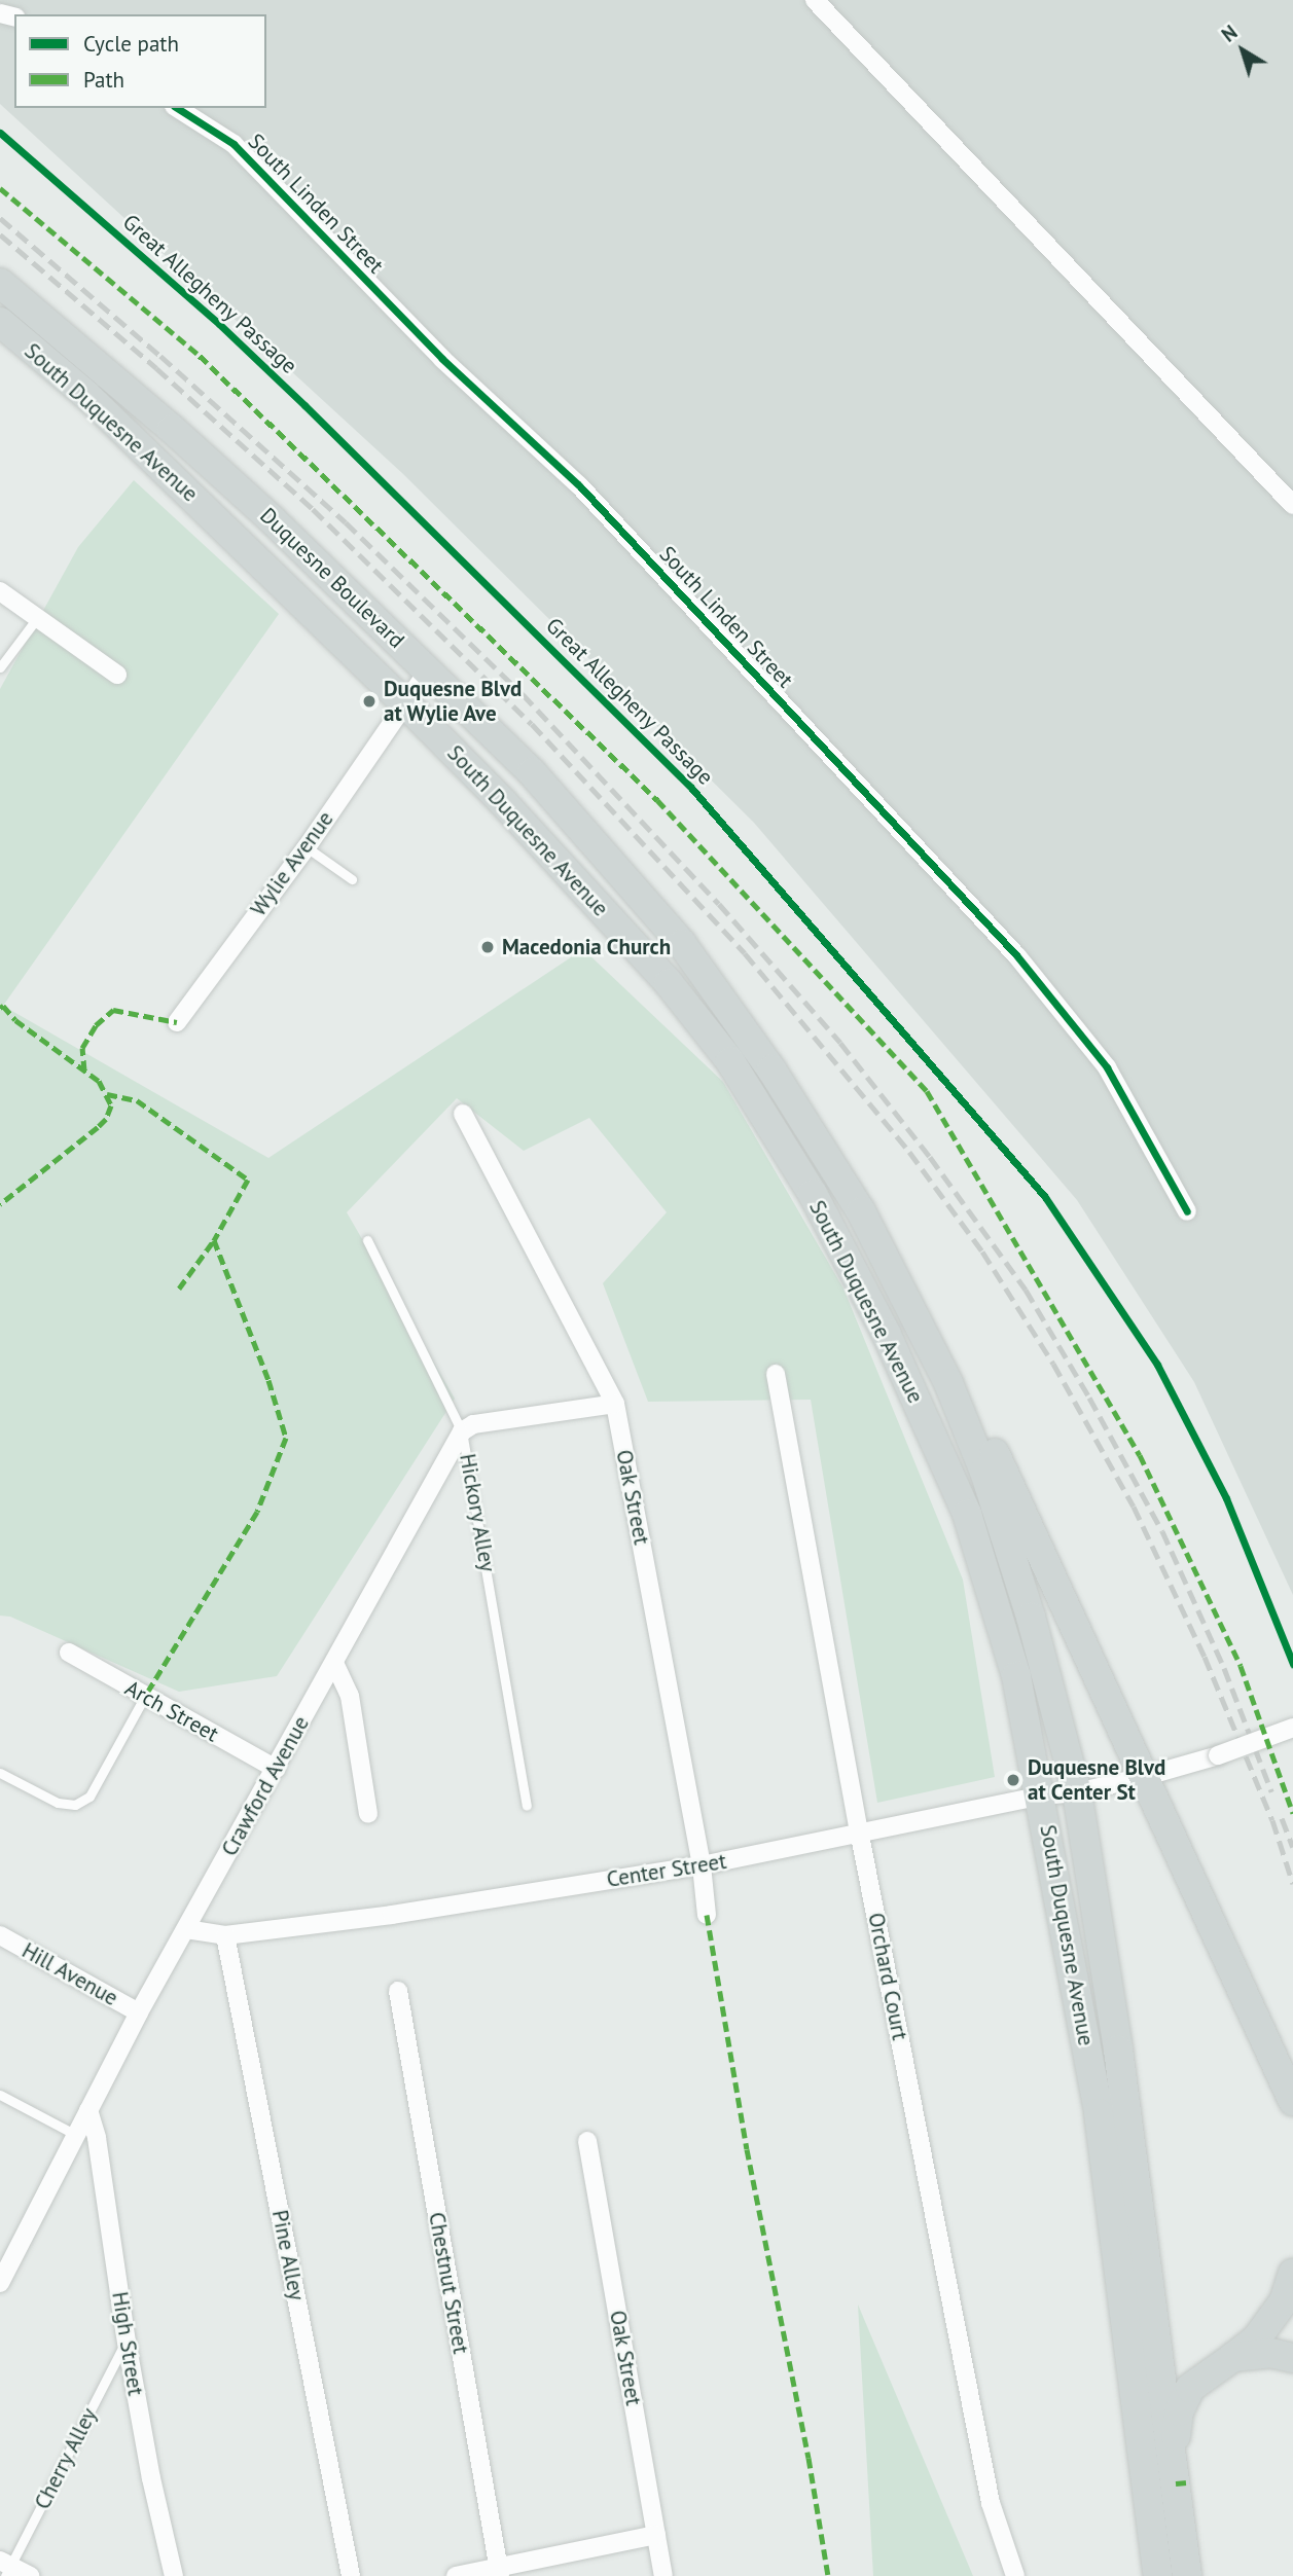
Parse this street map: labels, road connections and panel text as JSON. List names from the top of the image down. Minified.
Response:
{"streets":{"main road":["South Duquesne Avenue","Duquesne Boulevard"],"street":["South Linden Street","Wylie Avenue","Oak Street","Arch Street","Crawford Avenue","Center Street","Hill Avenue","Orchard Court","Pine Alley","Chestnut Street","High Street"],"lane":["Hickory Alley","Cherry Alley"],"cycle path":["Great Allegheny Passage"]},"crossings":[["South Duquesne Avenue","Duquesne Boulevard"],["South Duquesne Avenue","Wylie Avenue"],["South Duquesne Avenue","Center Street"],["Duquesne Boulevard","Wylie Avenue"],["Oak Street","Center Street"],["Hickory Alley","Crawford Avenue"],["Arch Street","Crawford Avenue"],["Crawford Avenue","Center Street"],["Crawford Avenue","Hill Avenue"],["Crawford Avenue","High Street"],["Center Street","Orchard Court"],["Center Street","Pine Alley"],["High Street","Cherry Alley"]],"places":["Duquesne Blvd at Wylie Ave","Macedonia Church","Duquesne Blvd at Center St"],"legend":["Cycle path","Path"],"north":"top left"}
